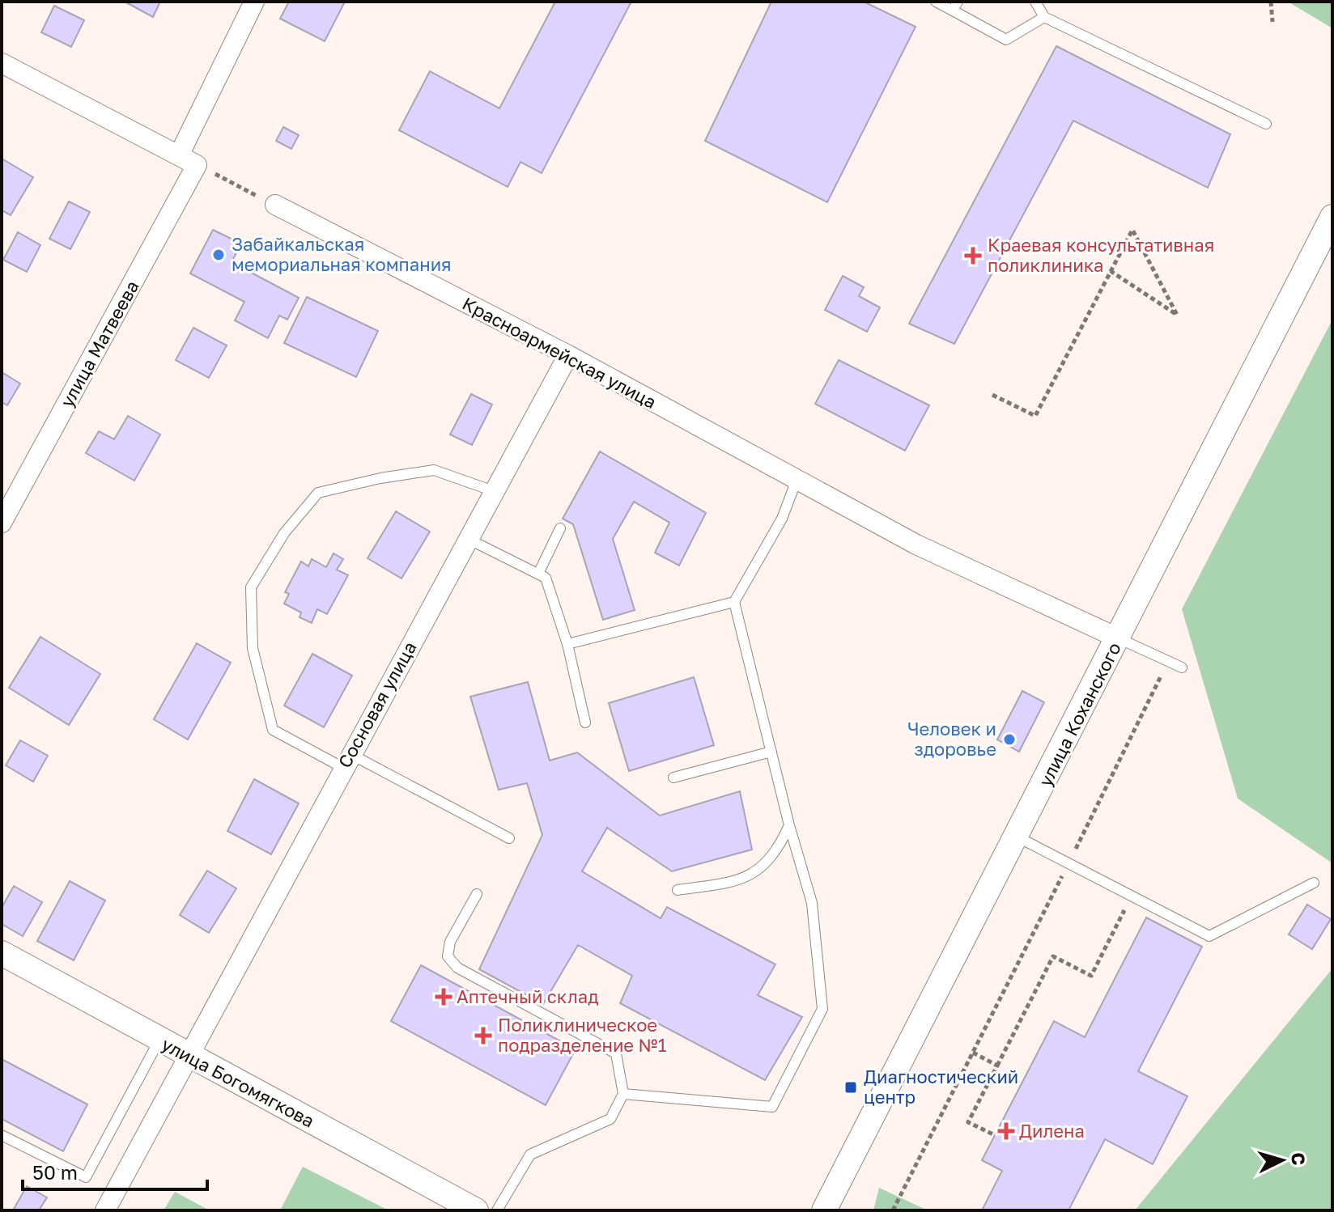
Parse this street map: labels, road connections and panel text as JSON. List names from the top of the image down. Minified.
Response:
{"streets":{"street":["улица Матвеева","Красноармейская улица","Сосновая улица","улица Коханского","улица Богомягкова"]},"crossings":[["Красноармейская улица","Сосновая улица"],["Красноармейская улица","улица Коханского"],["Сосновая улица","улица Богомягкова"]],"places":{"other":["Забайкальская мемориальная компания","Человек и здоровье"],"health":["Краевая консультативная поликлиника","Аптечный склад","Поликлиническое подразделение №1","Дилена"],"transit":["Диагностический центр"]},"scale_bar":"50 m","north":"right"}
